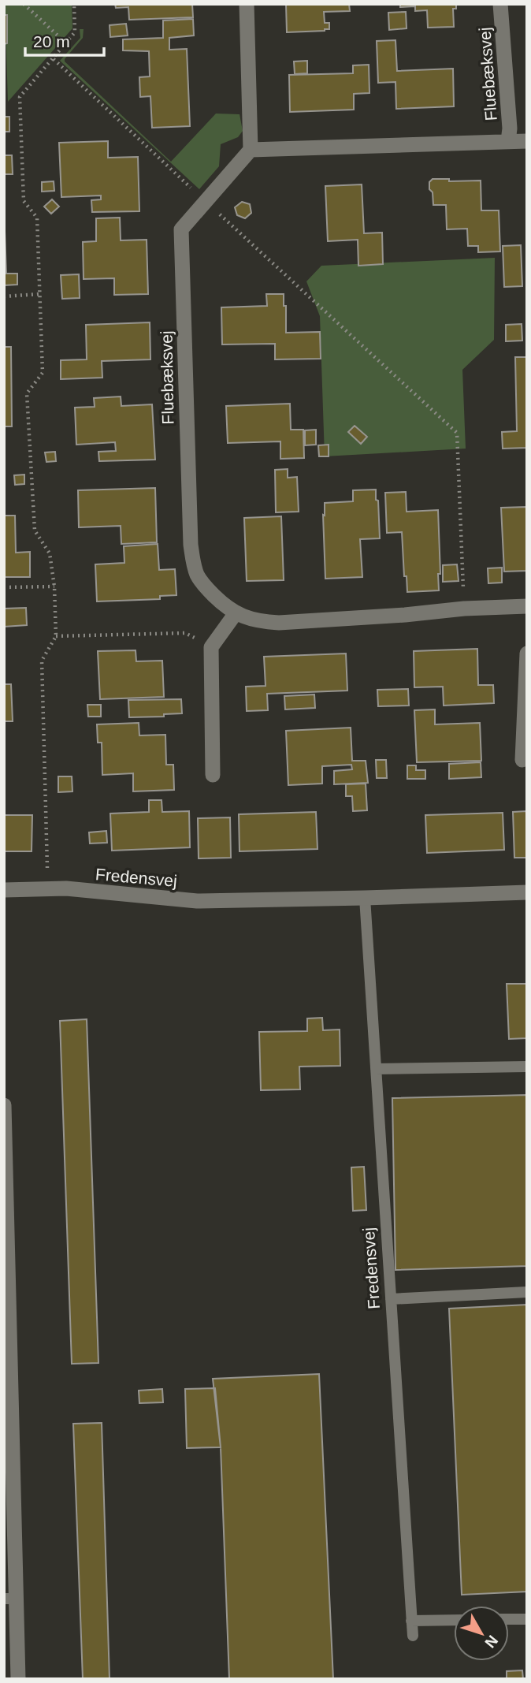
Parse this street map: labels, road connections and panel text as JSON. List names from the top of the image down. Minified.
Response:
{"streets":{"street":["Fluebæksvej","Fredensvej"]},"scale_bar":"20 m","north":"bottom right"}
